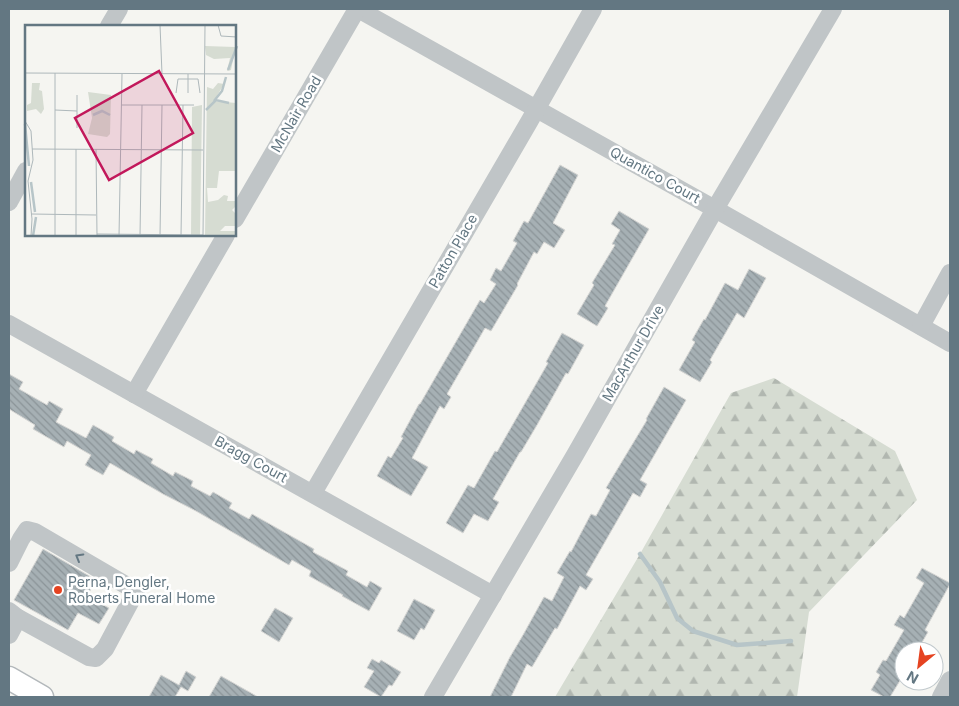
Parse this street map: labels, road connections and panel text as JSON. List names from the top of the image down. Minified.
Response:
{"streets":{"street":["McNair Road","Quantico Court","Patton Place","MacArthur Drive","Bragg Court"]},"crossings":[["McNair Road","Quantico Court"],["Quantico Court","Patton Place"],["Quantico Court","MacArthur Drive"],["Patton Place","Bragg Court"],["MacArthur Drive","Bragg Court"]],"places":["Perna, Dengler, Roberts Funeral Home"],"north":"bottom left"}
